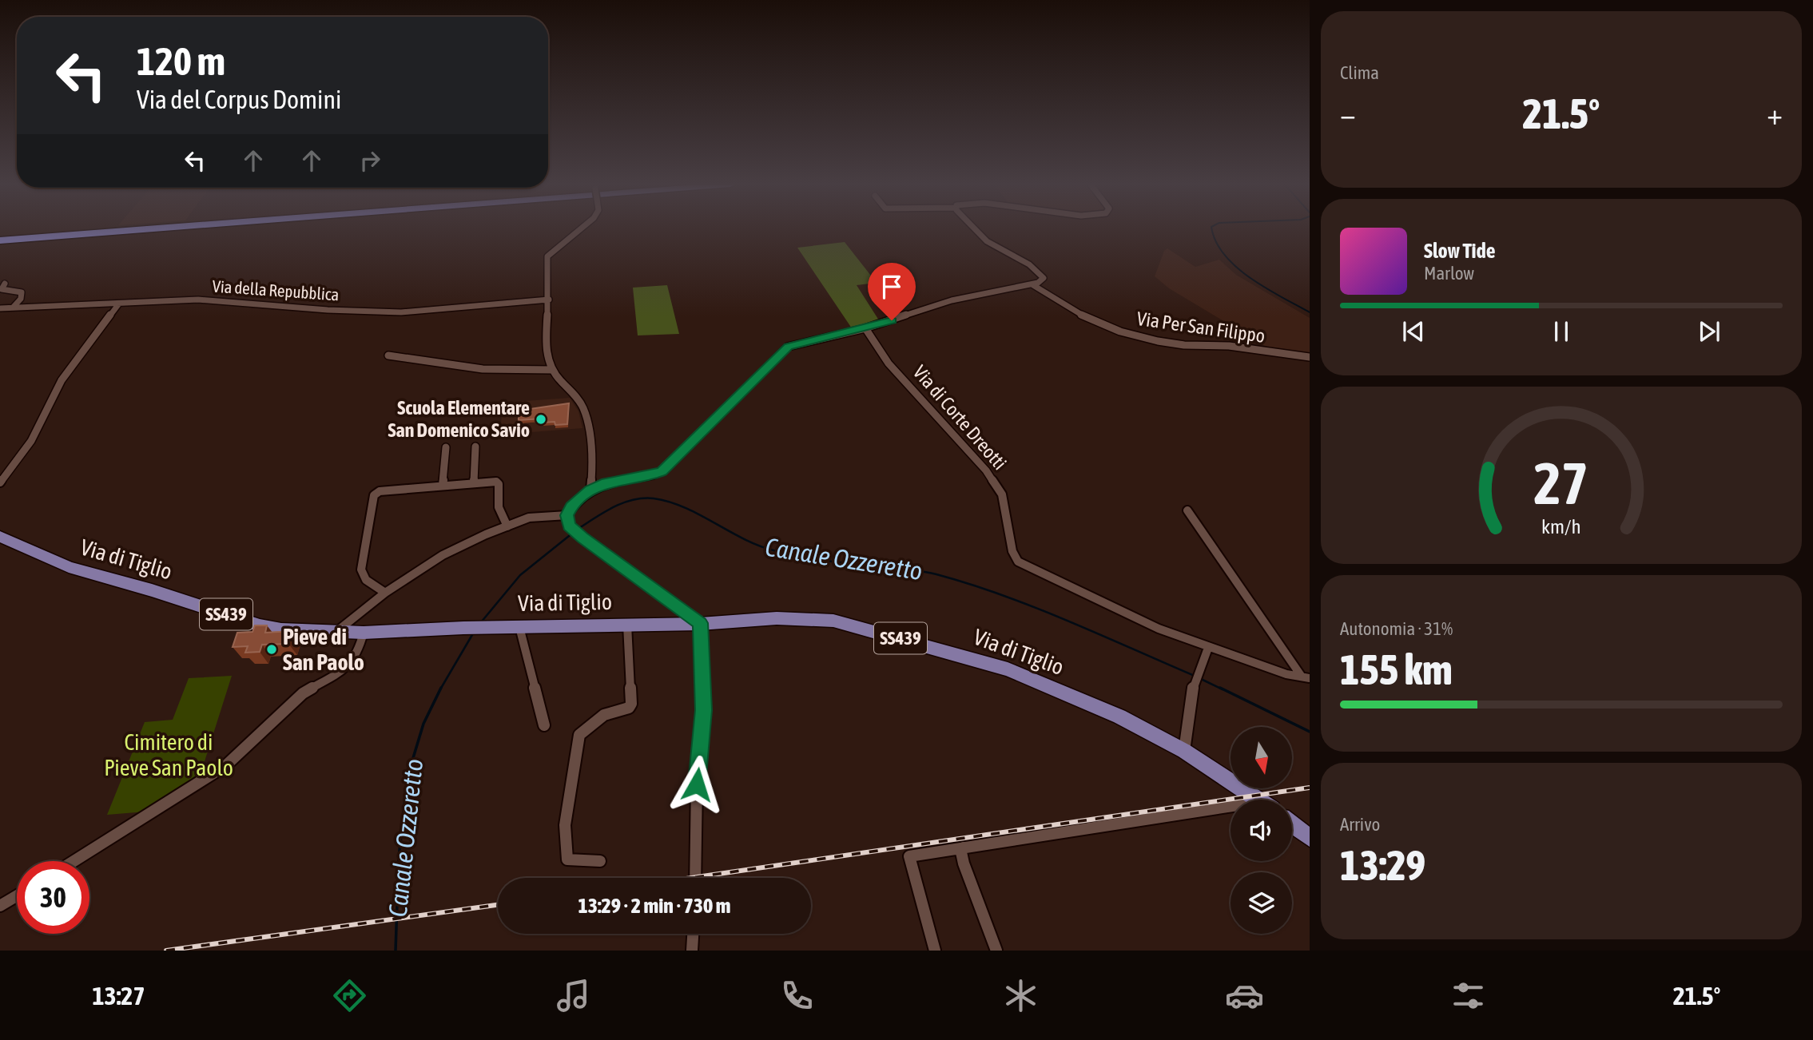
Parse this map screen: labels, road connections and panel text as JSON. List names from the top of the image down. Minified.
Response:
{"streets":{"main road":["Via di Tiglio","SS439"],"street":["Via della Repubblica","Via Per San Filippo","Via di Corte Dreotti"]},"water":["Canale Ozzeretto"],"parks":["Cimitero di Pieve San Paolo"],"places":["Scuola Elementare San Domenico Savio","Pieve di San Paolo"],"north":"bottom","page":{"tile":["Clima",["Autonomia · 31%","155 km"],["Arrivo","13:29"]],"turn":["120 m","Via del Corpus Domini"],"heat":["−","21.5°","+"],"song":["Slow Tide","Marlow"],"limit":"30","trip":"13:29 · 2 min · 730 m","tabs":["13:27","21.5°"],"gauge":["27","km/h"]}}
